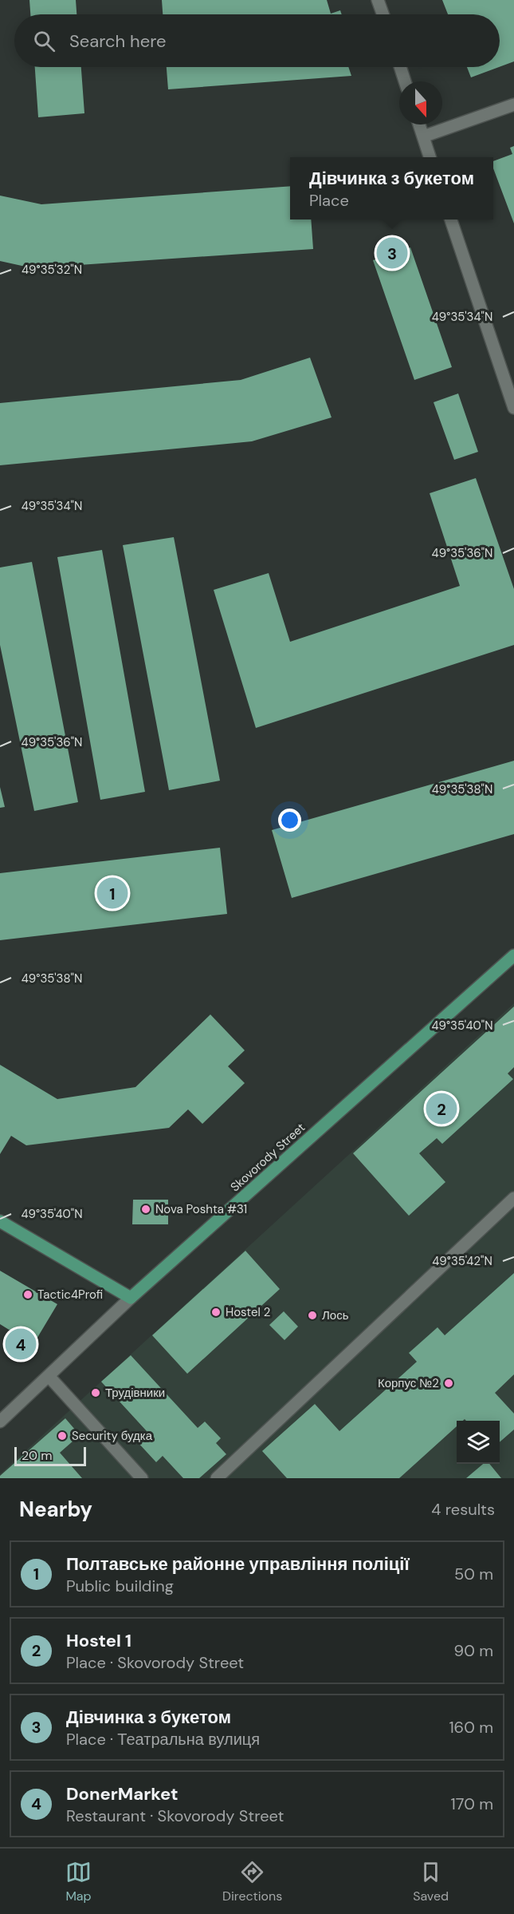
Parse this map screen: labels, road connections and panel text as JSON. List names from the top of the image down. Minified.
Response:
{"streets":{"main road":["Skovorody Street"]},"places":["Nova Poshta #31","Tactic4Profi","Hostel 2","Лось","Корпус №2","Трудівники","Security будка"],"scale_bar":"20 m","north":"bottom","page":{"search":"Search here","popup":["Дівчинка з букетом","Place"],"pins":["3","1","2","4"],"scale":"20 m","heading":["Nearby","4 results"],"list":[{"mark":"1","name":"Полтавське районне управління поліції","note":"Public building","value":"50 m"},{"mark":"2","name":"Hostel 1","note":"Place · Skovorody Street","value":"90 m"},{"mark":"3","name":"Дівчинка з букетом","note":"Place · Театральна вулиця","value":"160 m"},{"mark":"4","name":"DonerMarket","note":"Restaurant · Skovorody Street","value":"170 m"}],"nav":["Map","Directions","Saved"]},"coordinates":["49°35'32\"N","49°35'34\"N","49°35'36\"N","49°35'38\"N","49°35'40\"N","49°35'42\"N"]}
